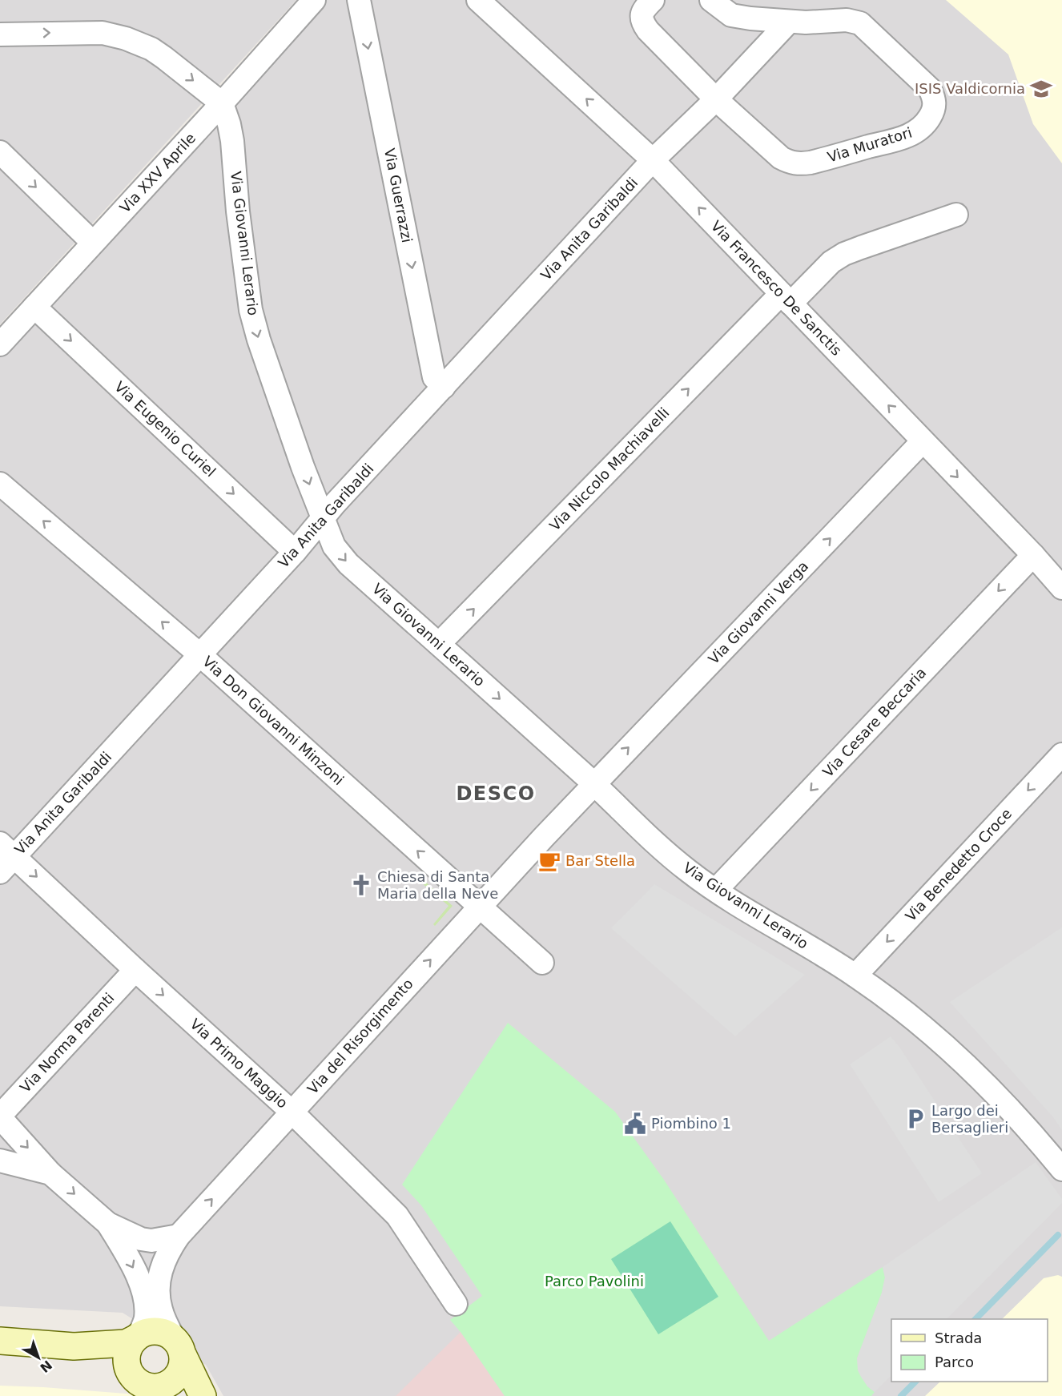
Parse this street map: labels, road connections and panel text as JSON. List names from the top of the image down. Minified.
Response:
{"streets":{"street":["Via Muratori","Via XXV Aprile","Via Guerrazzi","Via Anita Garibaldi","Via Giovanni Lerario","Via Francesco De Sanctis","Via Eugenio Curiel","Via Niccolo Machiavelli","Via Giovanni Verga","Via Don Giovanni Minzoni","Via Cesare Beccaria","Via Benedetto Croce","Via del Risorgimento","Via Norma Parenti","Via Primo Maggio"]},"crossings":[["Via XXV Aprile","Via Giovanni Lerario"],["Via XXV Aprile","Via Eugenio Curiel"],["Via Guerrazzi","Via Anita Garibaldi"],["Via Anita Garibaldi","Via Giovanni Lerario"],["Via Anita Garibaldi","Via Francesco De Sanctis"],["Via Anita Garibaldi","Via Eugenio Curiel"],["Via Anita Garibaldi","Via Don Giovanni Minzoni"],["Via Anita Garibaldi","Via Primo Maggio"],["Via Giovanni Lerario","Via Niccolo Machiavelli"],["Via Giovanni Lerario","Via Giovanni Verga"],["Via Giovanni Lerario","Via Cesare Beccaria"],["Via Giovanni Lerario","Via Benedetto Croce"],["Via Giovanni Lerario","Via del Risorgimento"],["Via Francesco De Sanctis","Via Niccolo Machiavelli"],["Via Francesco De Sanctis","Via Giovanni Verga"],["Via Francesco De Sanctis","Via Cesare Beccaria"],["Via Giovanni Verga","Via del Risorgimento"],["Via Don Giovanni Minzoni","Via del Risorgimento"],["Via del Risorgimento","Via Primo Maggio"],["Via Norma Parenti","Via Primo Maggio"]],"one_way":["Via Guerrazzi","Via Giovanni Lerario","Via Eugenio Curiel","Via Niccolo Machiavelli","Via Giovanni Verga","Via Don Giovanni Minzoni","Via Cesare Beccaria","Via Benedetto Croce","Via del Risorgimento","Via Primo Maggio"],"districts":["DESCO"],"parks":["Parco Pavolini"],"places":{"school or university":["ISIS Valdicornia"],"cafe":["Bar Stella"],"church":["Chiesa di Santa Maria della Neve"],"parking":["Largo dei Bersaglieri"],"public building":["Piombino 1"]},"legend":["Strada","Parco"],"north":"bottom right"}
